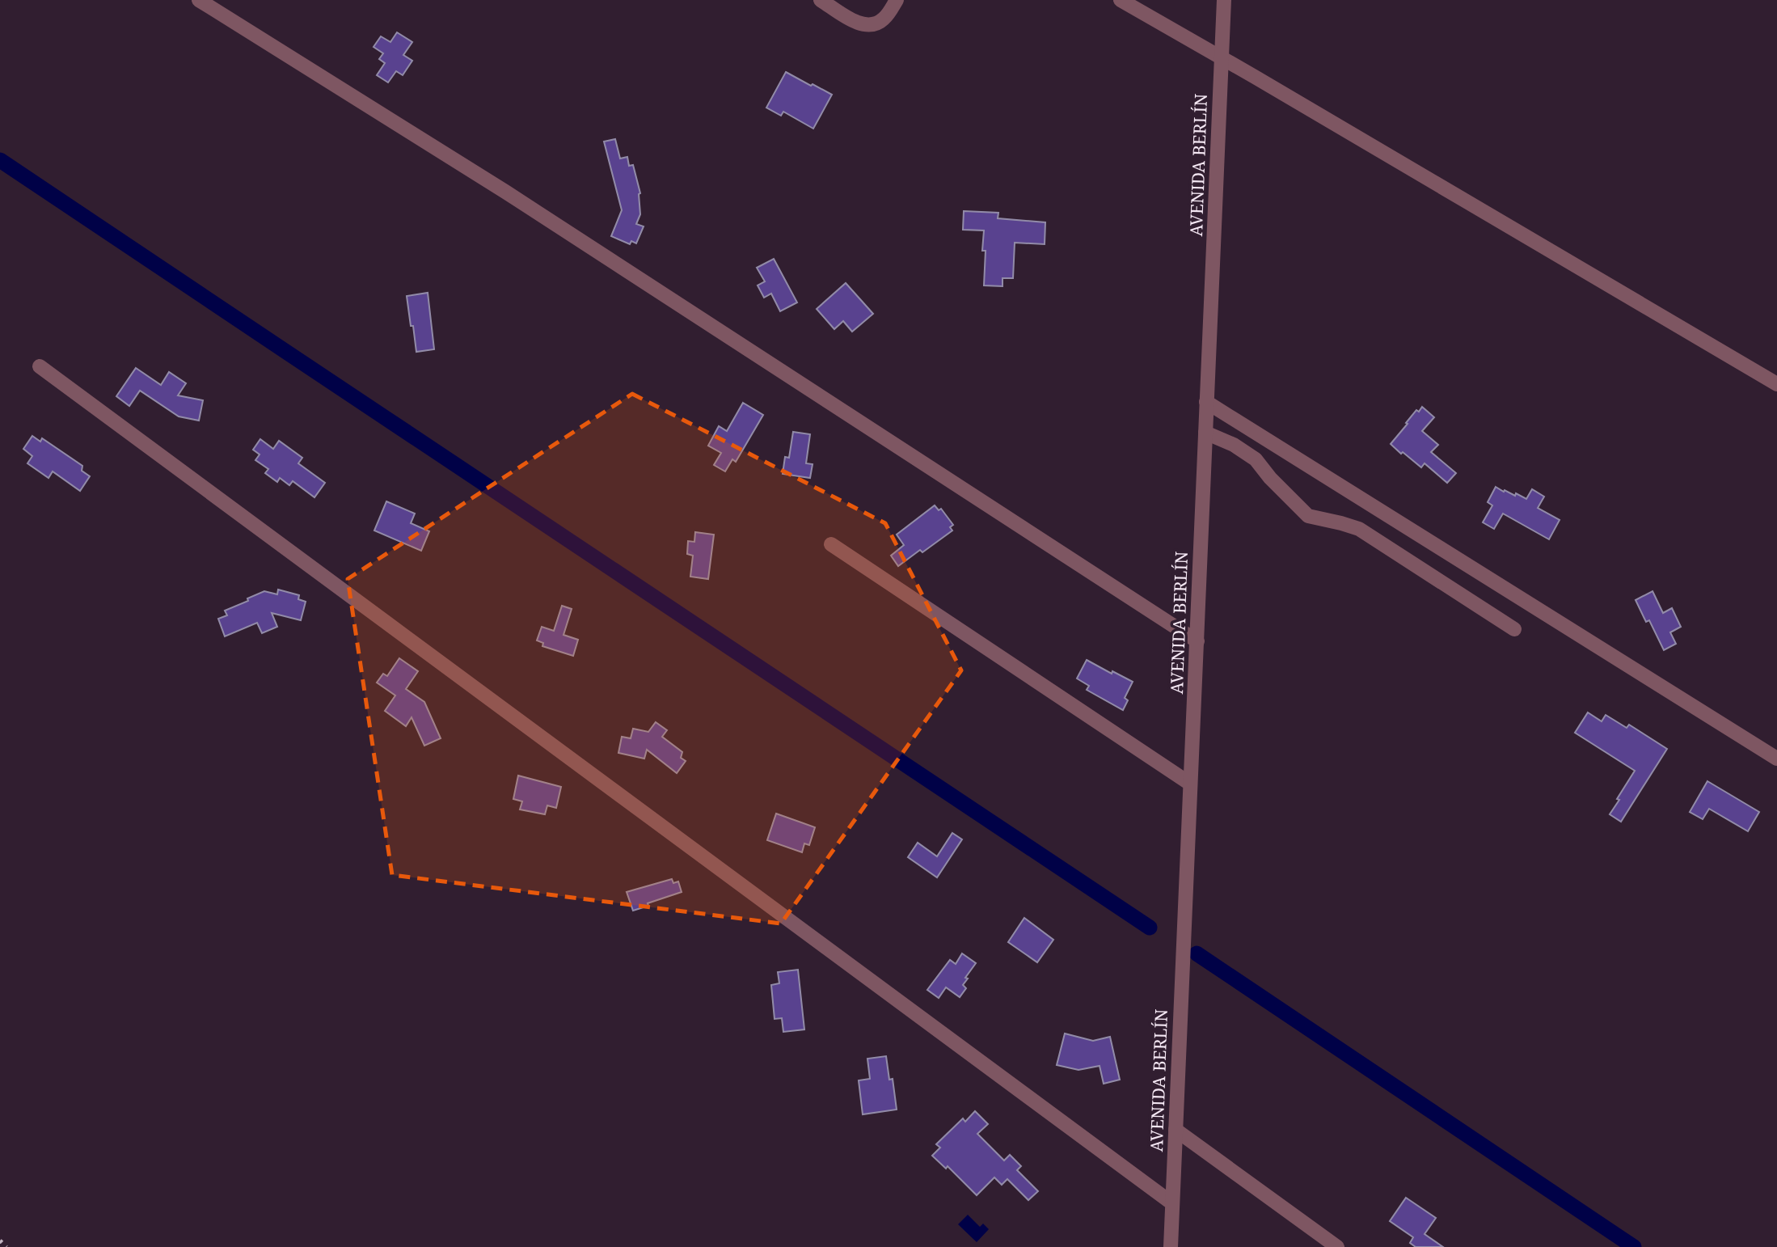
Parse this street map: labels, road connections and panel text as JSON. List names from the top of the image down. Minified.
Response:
{"streets":{"street":["AVENIDA BERLÍN"]}}
